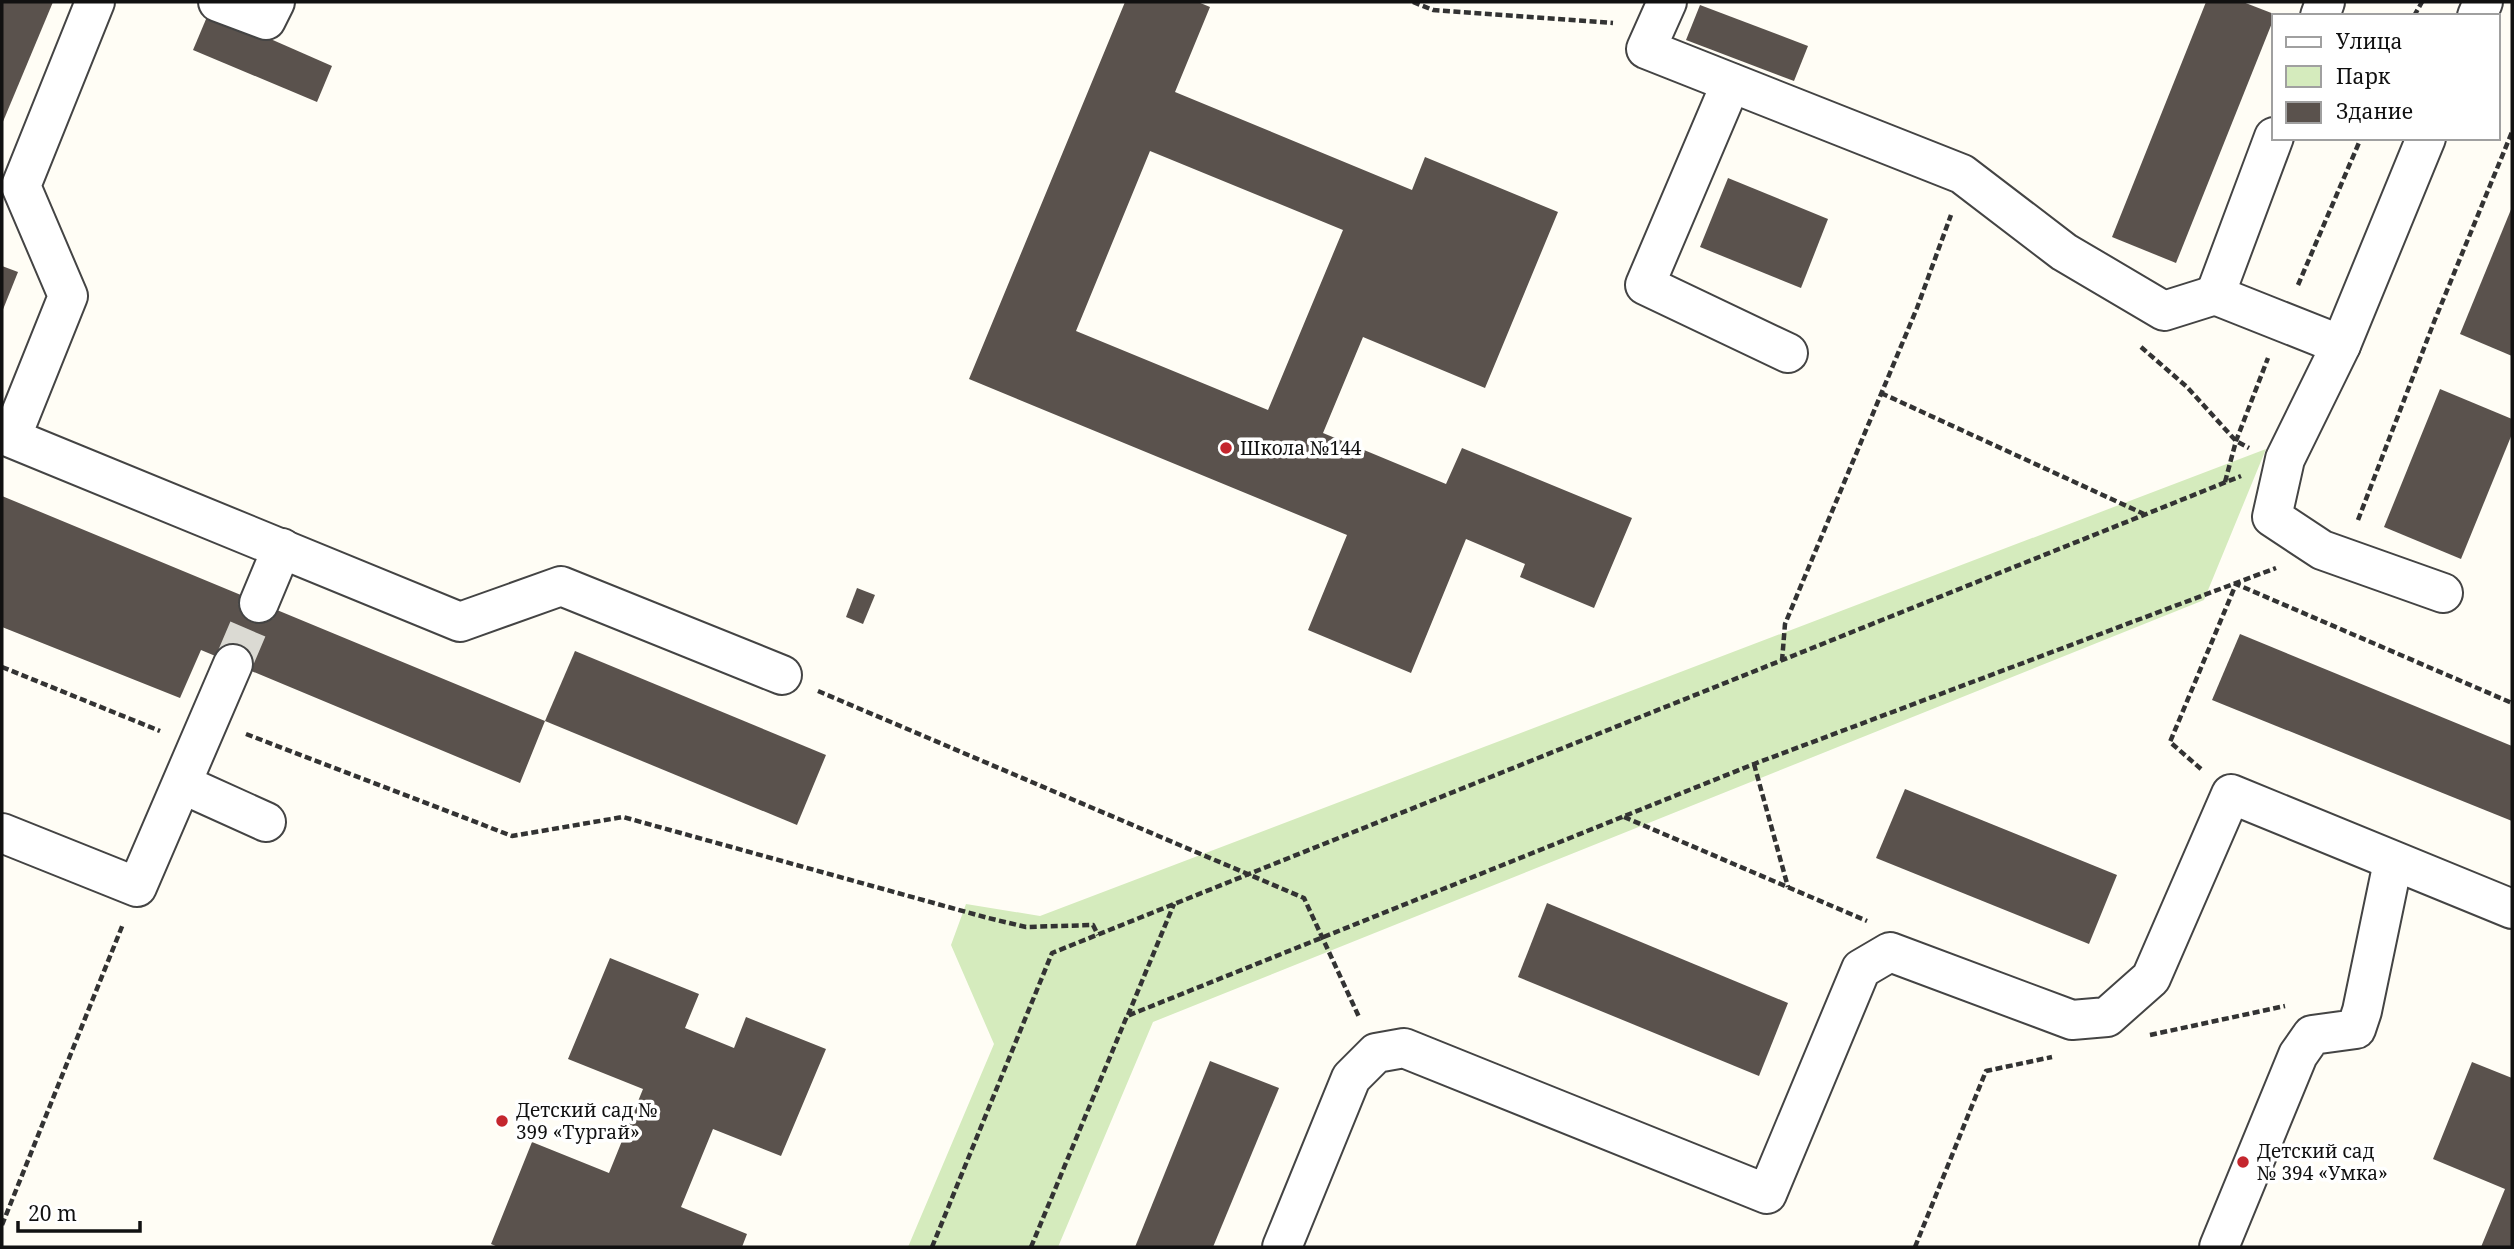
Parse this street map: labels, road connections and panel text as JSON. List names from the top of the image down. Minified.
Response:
{"places":["Школа №144","Детский сад № 399 «Тургай»","Детский сад № 394 «Умка»"],"legend":["Улица","Парк","Здание"],"scale_bar":"20 m"}
